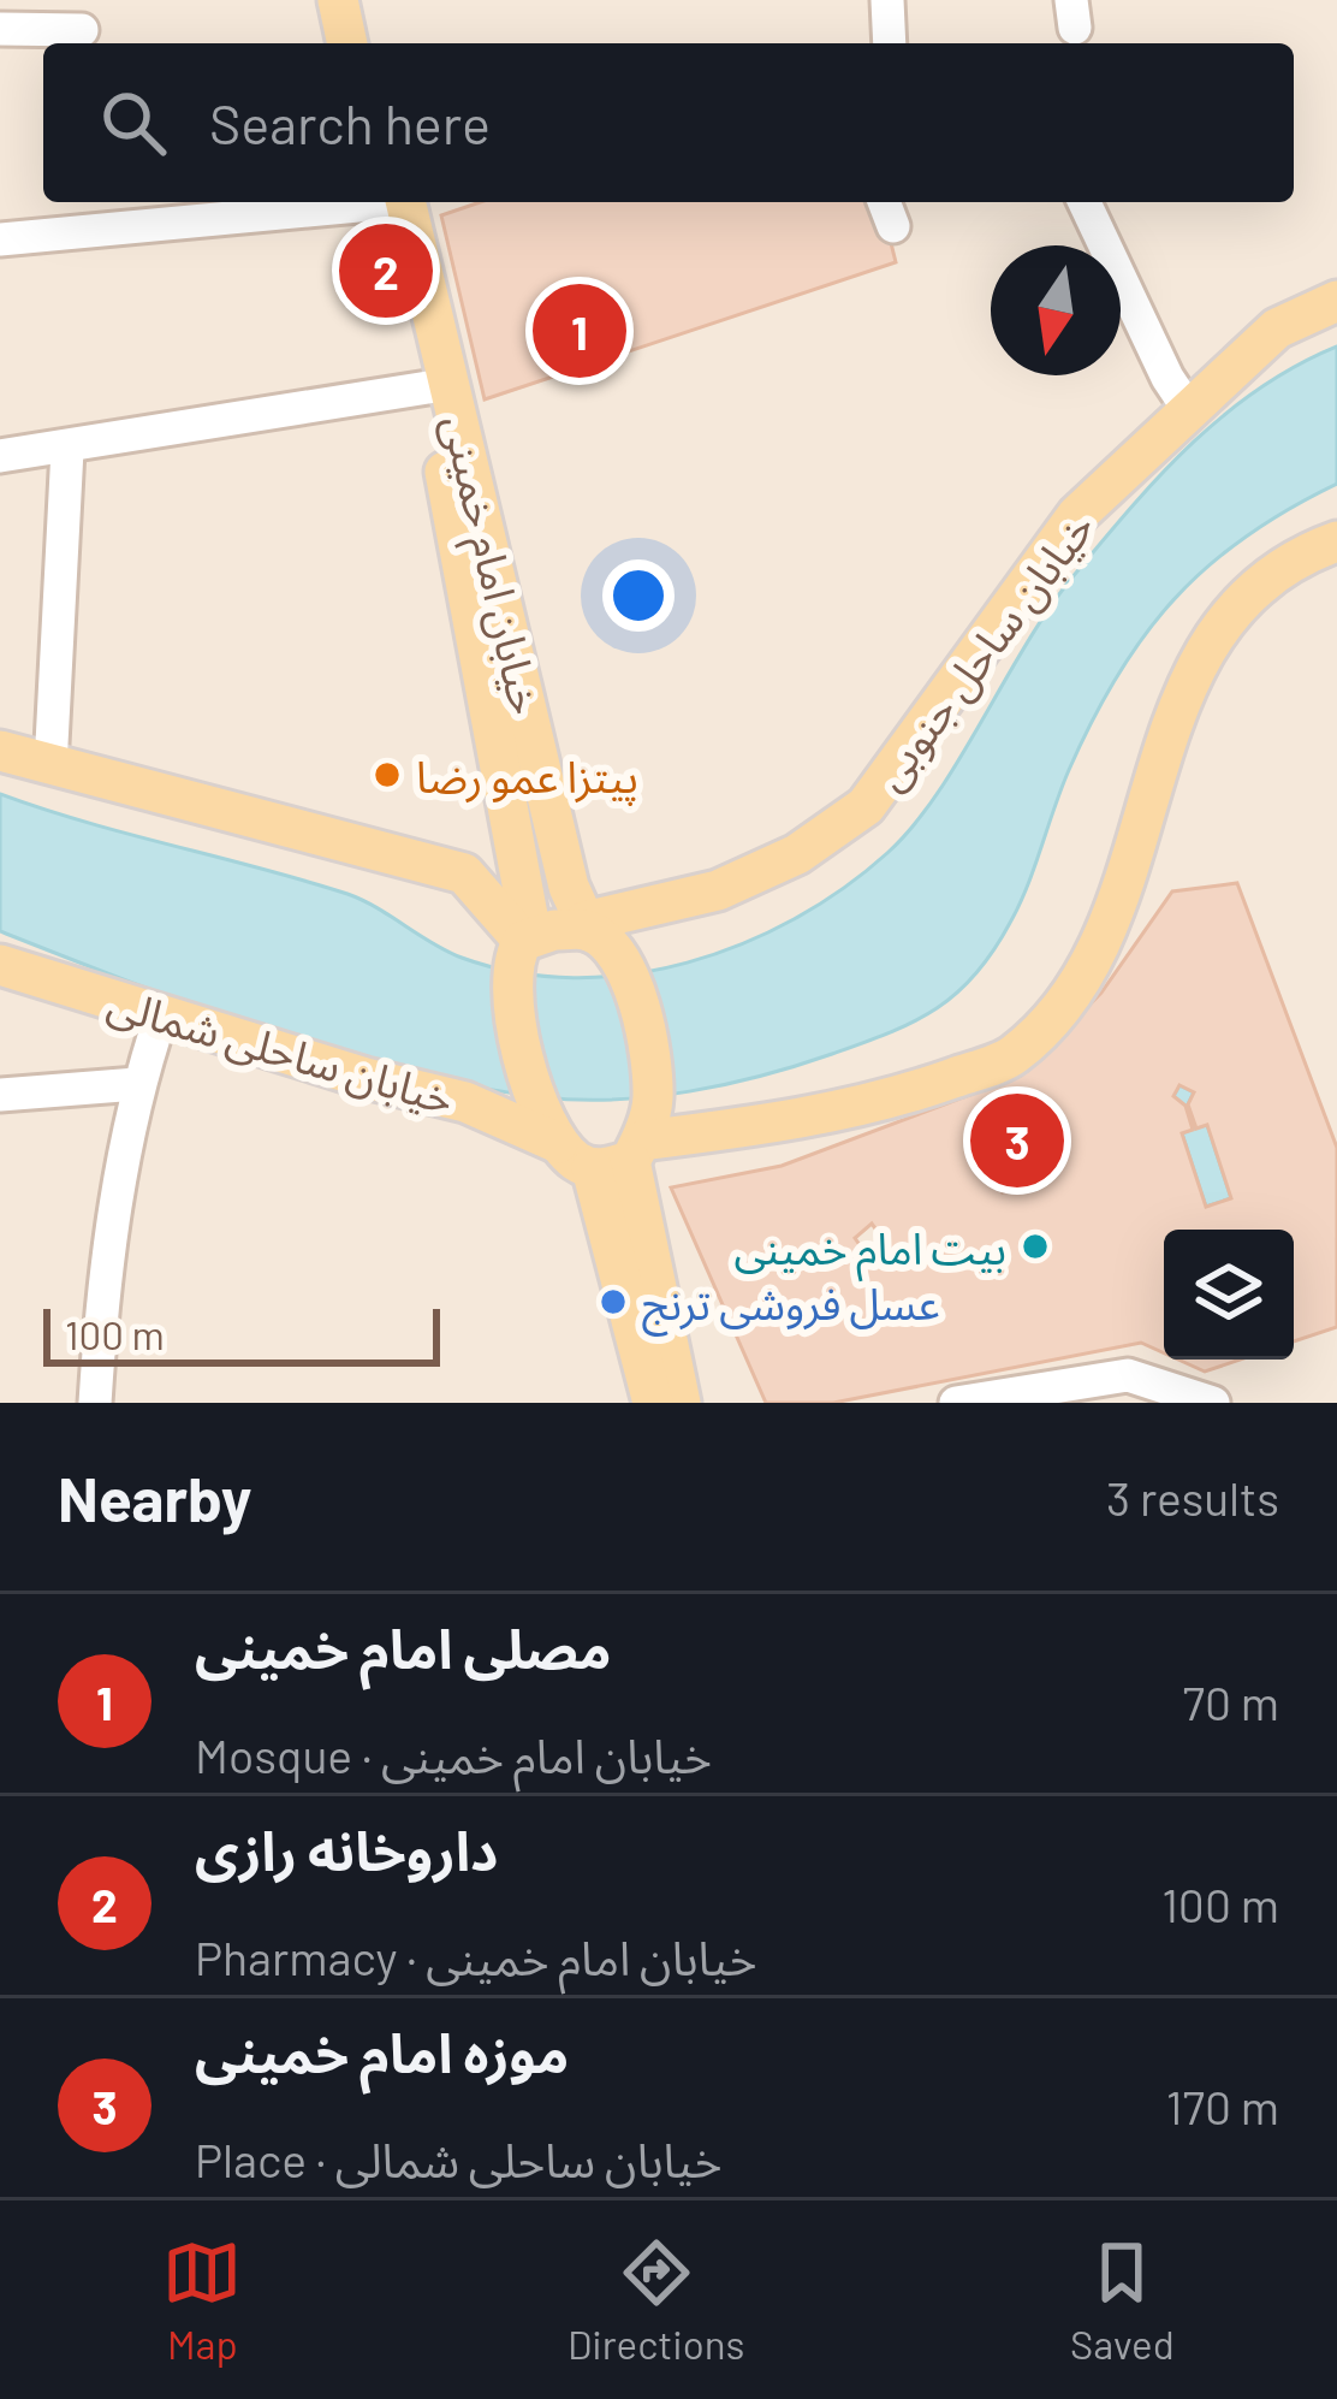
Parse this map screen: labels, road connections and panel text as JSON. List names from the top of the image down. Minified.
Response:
{"streets":{"main road":["خیابان امام خمینی","خیابان ساحل جنوبی","خیابان ساحلی شمالی"]},"crossings":[["خیابان امام خمینی","خیابان ساحل جنوبی"],["خیابان امام خمینی","خیابان ساحلی شمالی"]],"places":["پیتزا عمو رضا","بیت امام خمینی","عسل فروشی ترنج"],"scale_bar":"100 m","north":"bottom","page":{"search":"Search here","pins":["2","1","3"],"scale":"100 m","heading":["Nearby","3 results"],"list":[{"mark":"1","name":"مصلی امام خمینی","note":"Mosque · خیابان امام خمینی","value":"70 m"},{"mark":"2","name":"داروخانه رازی","note":"Pharmacy · خیابان امام خمینی","value":"100 m"},{"mark":"3","name":"موزه امام خمینی","note":"Place · خیابان ساحلی شمالی","value":"170 m"}],"nav":["Map","Directions","Saved"]}}
